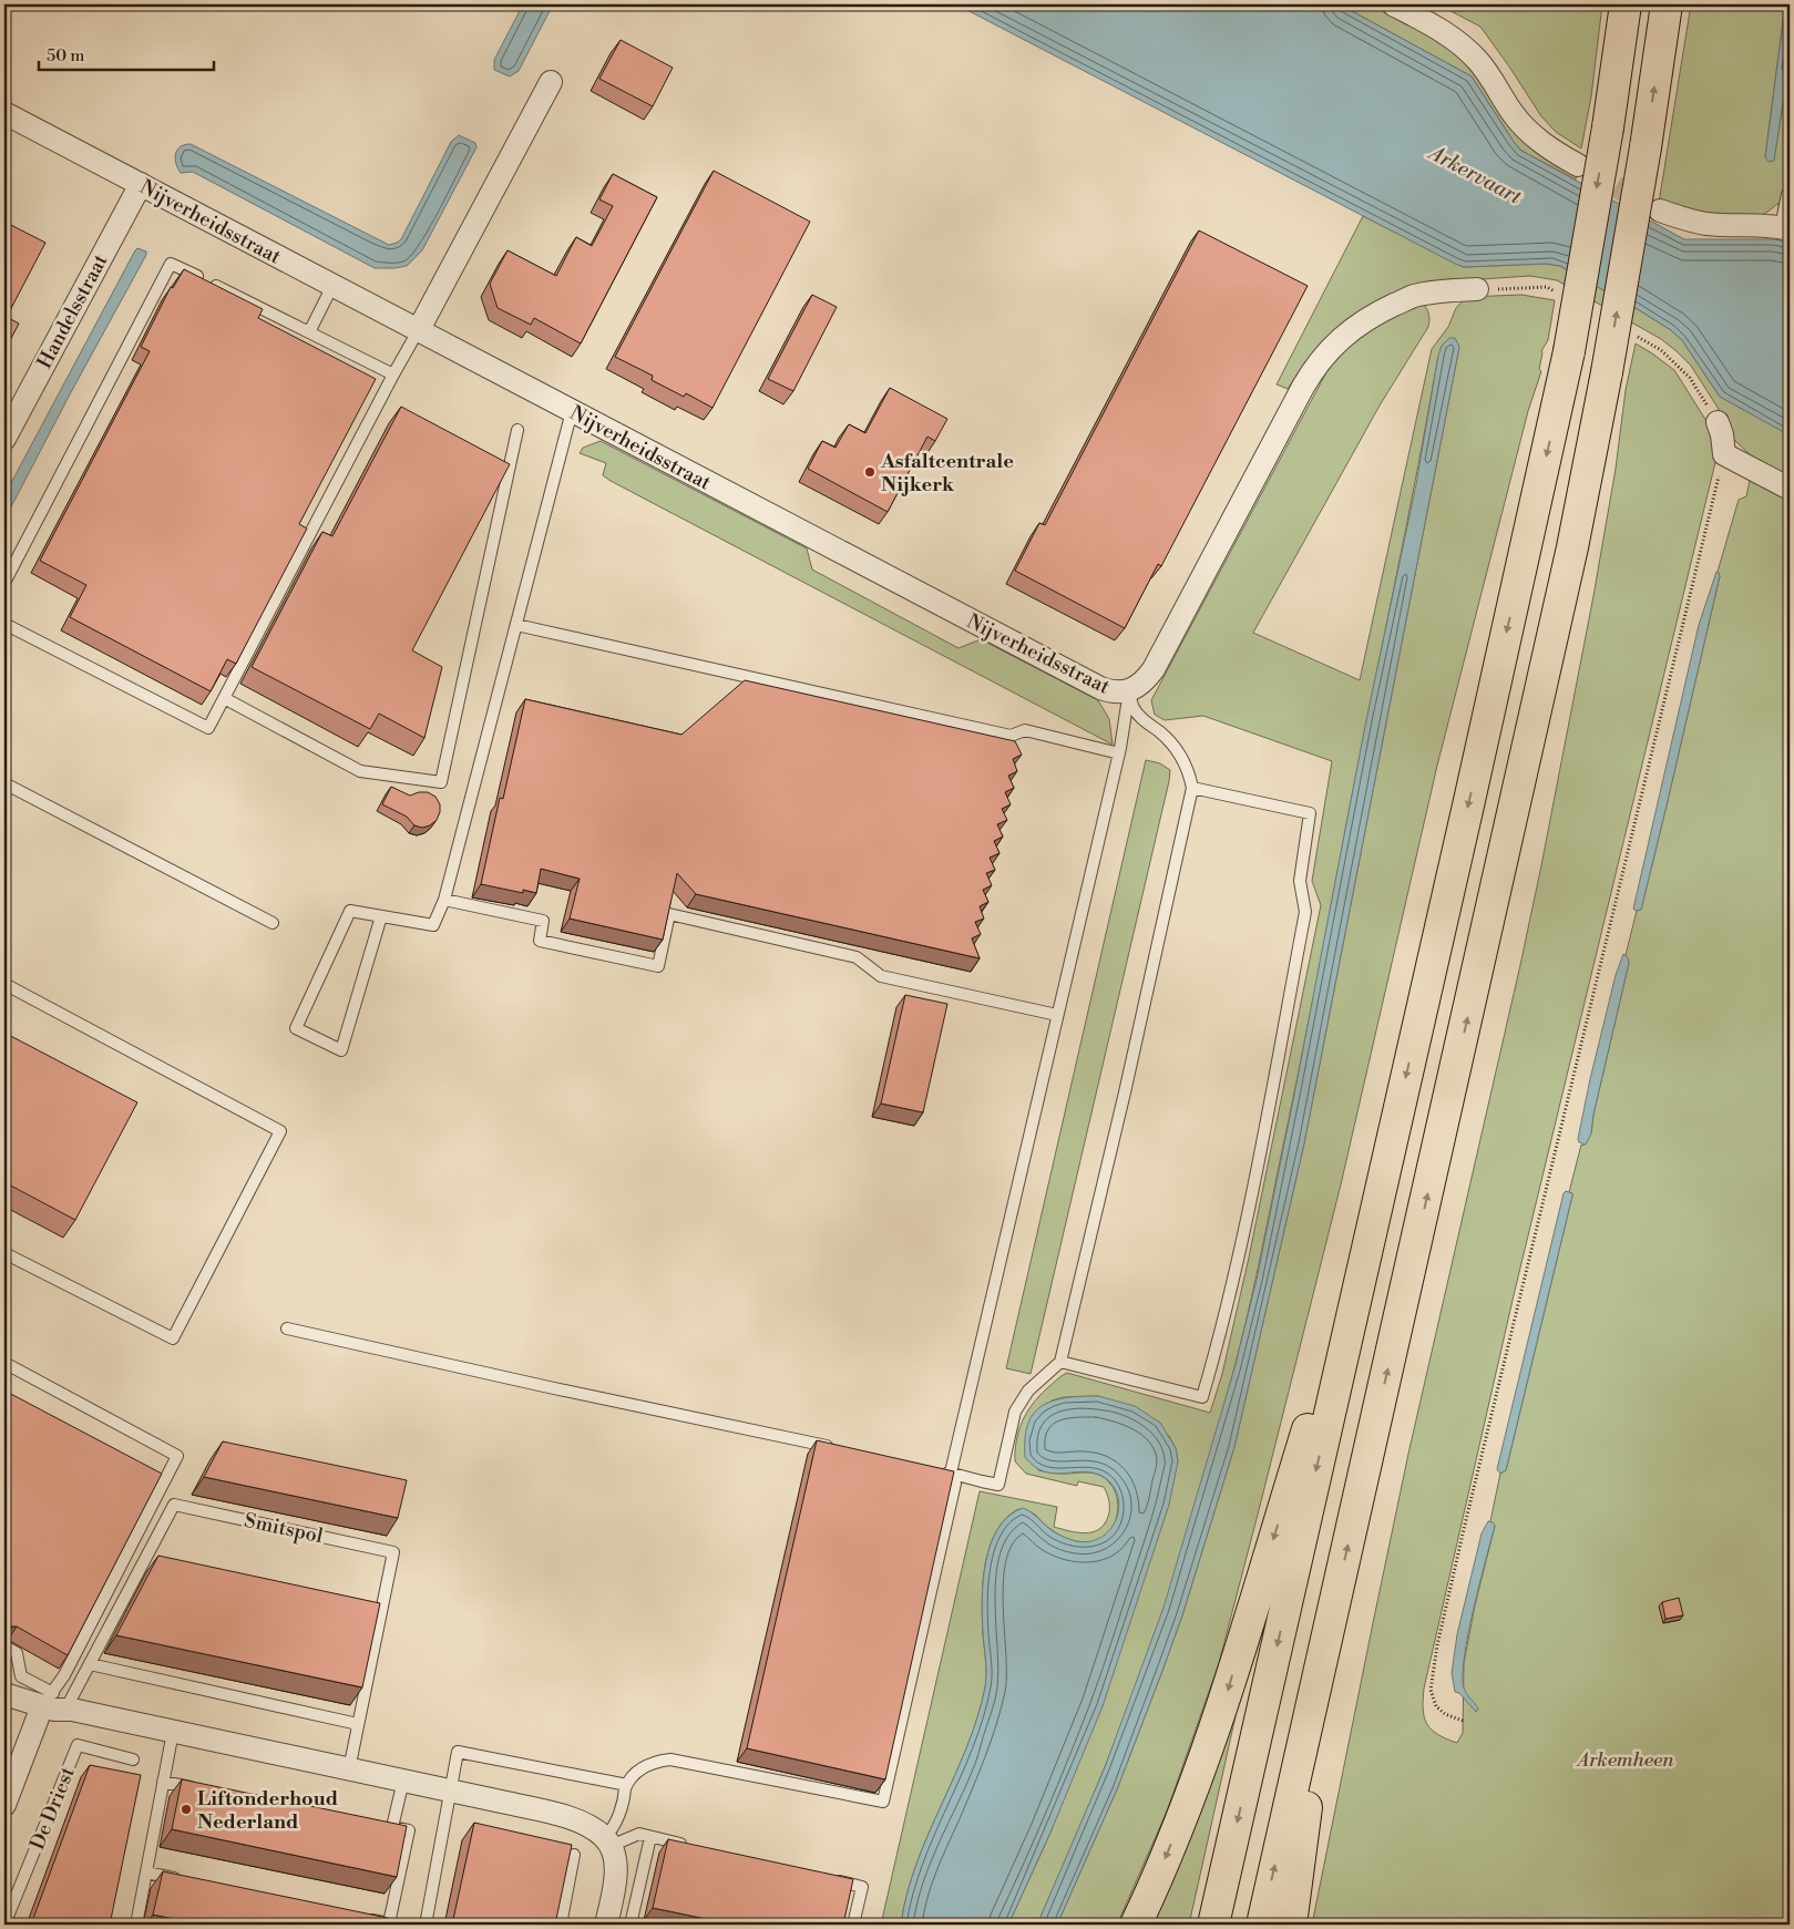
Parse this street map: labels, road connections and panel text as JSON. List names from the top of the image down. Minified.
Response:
{"streets":{"street":["Nijverheidsstraat","Handelsstraat"],"lane":["Smitspol","De Driest"]},"crossings":[["Nijverheidsstraat","Handelsstraat"]],"water":["Arkervaart"],"parks":["Arkemheen"],"places":["Asfaltcentrale Nijkerk","Liftonderhoud Nederland"],"scale_bar":"50 m"}
